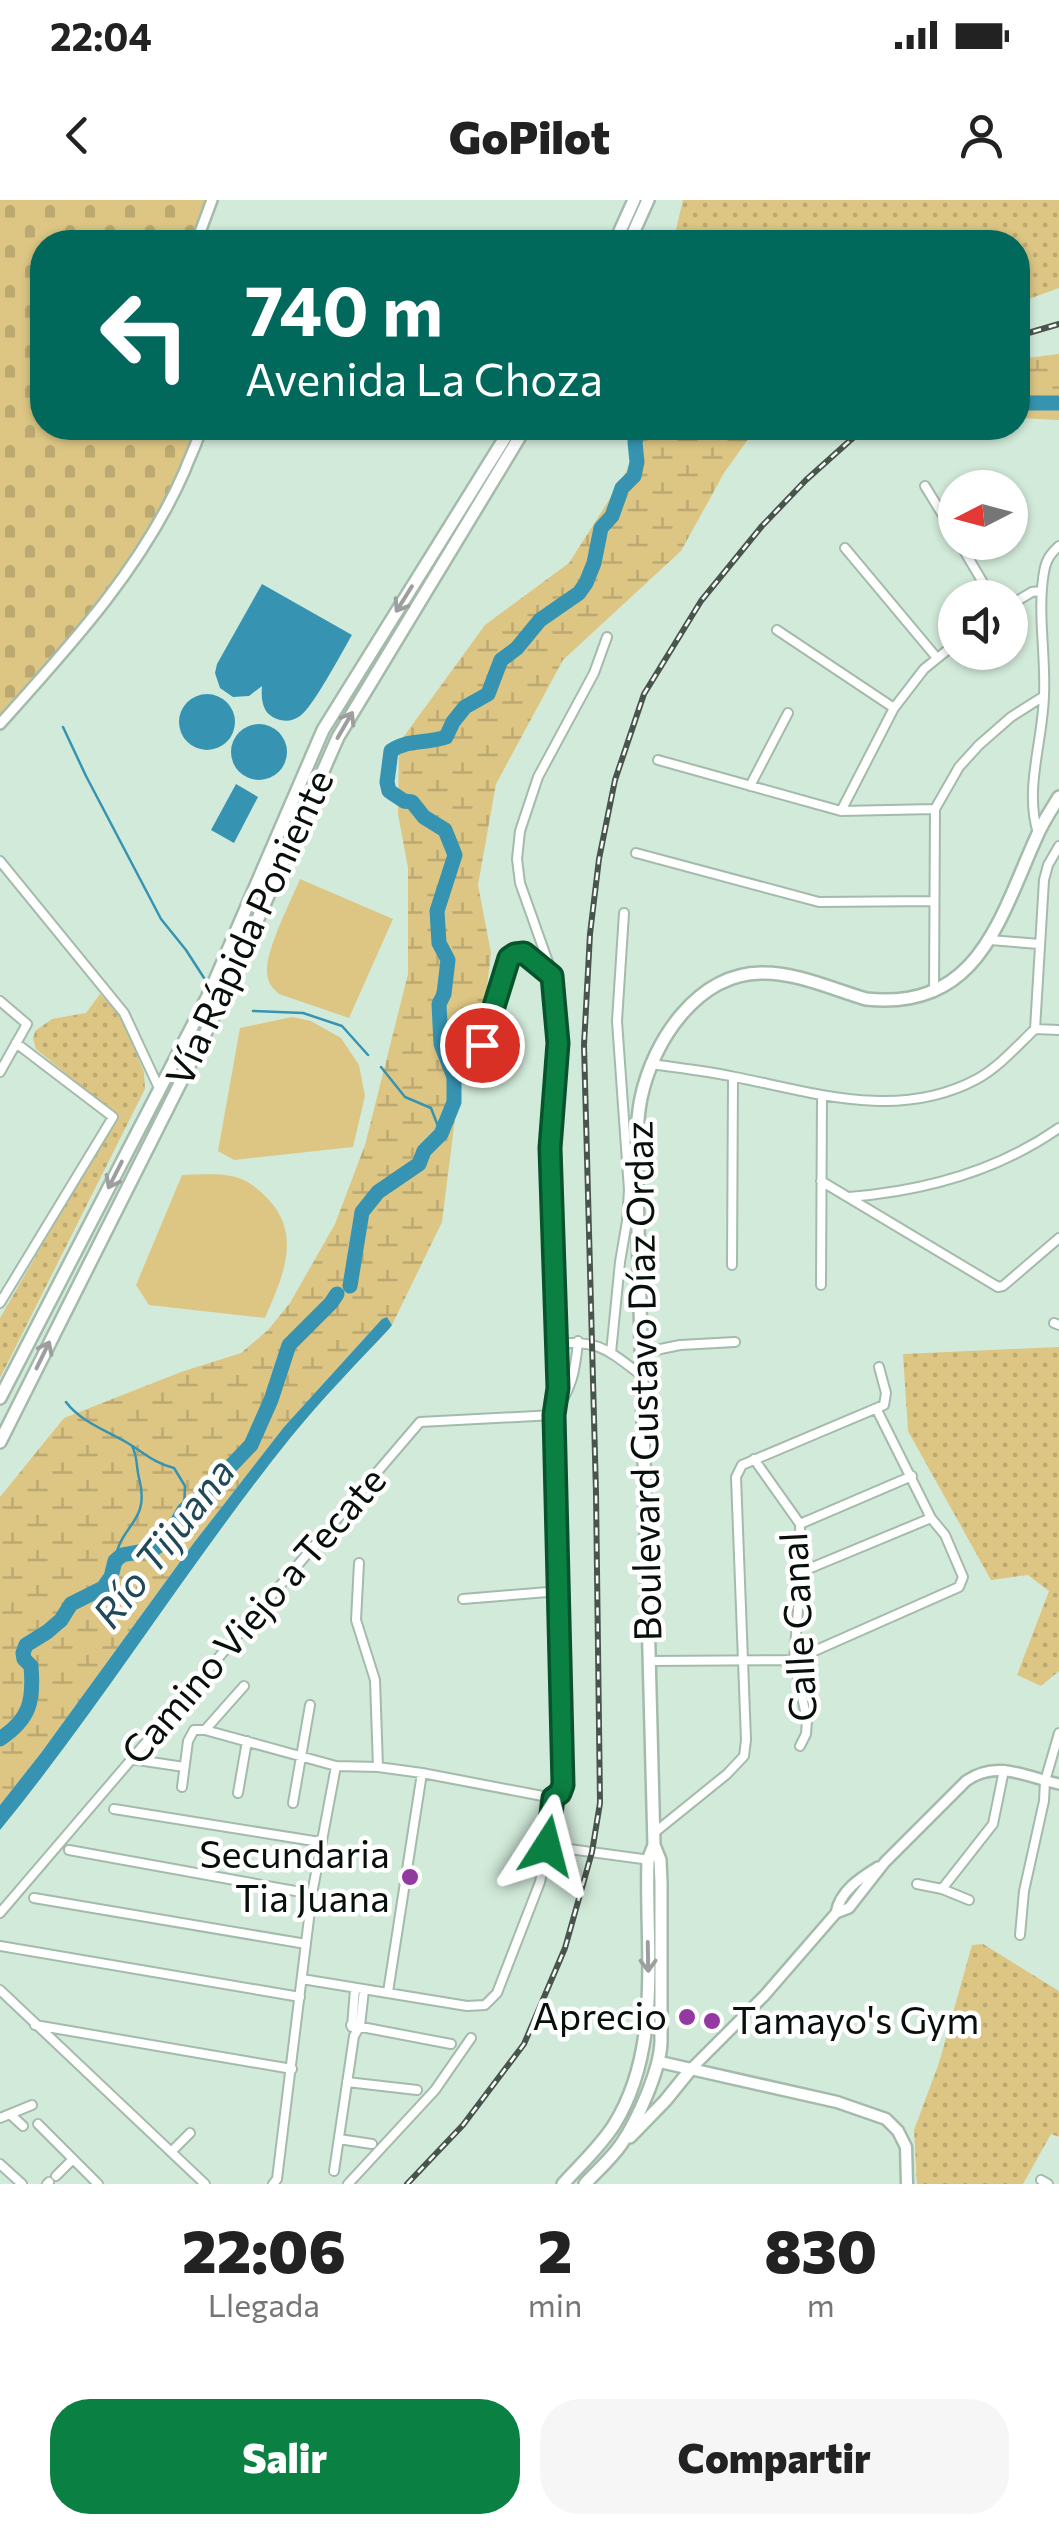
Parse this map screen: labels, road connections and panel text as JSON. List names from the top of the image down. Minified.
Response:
{"streets":{"main road":["Vía Rápida Poniente","Boulevard Gustavo Díaz Ordaz"],"street":["Camino Viejo a Tecate","Calle Canal"]},"water":["Río Tijuana"],"places":["Secundaria Tia Juana","Aprecio","Tamayo's Gym"],"north":"left","page":{"status":"22:04","header":"GoPilot","turn":["740 m","Avenida La Choza"],"eta":["22:06","Llegada","2","min","830","m"],"buttons":["Salir","Compartir"]}}
